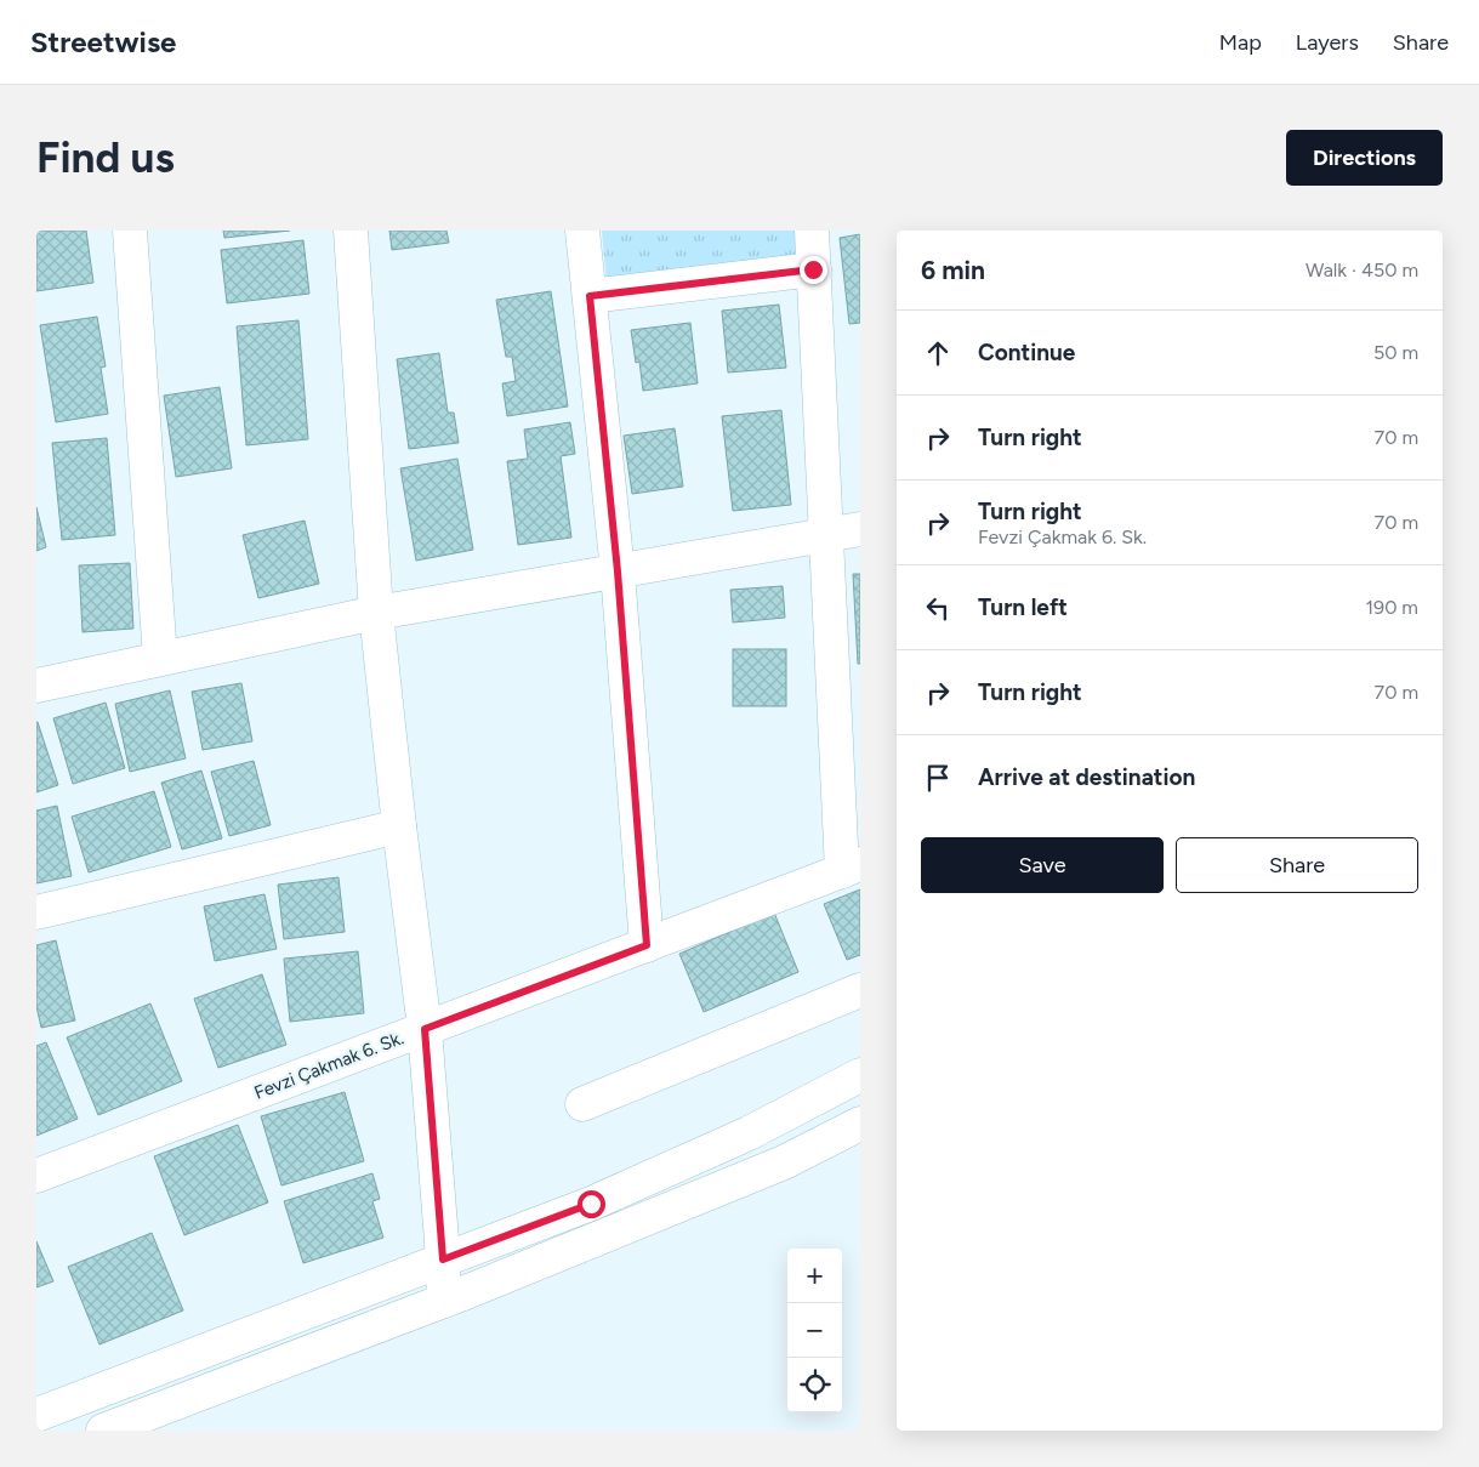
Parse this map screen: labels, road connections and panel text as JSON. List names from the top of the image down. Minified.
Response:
{"streets":{"street":["Fevzi Çakmak 6. Sk."]},"page":{"header":"Streetwise","nav":["Map","Layers","Share"],"buttons":["Directions",["Save","Share"]],"title":"Find us","heading":["6 min","Walk · 450 m"],"list":[["Continue","50 m"],["Turn right","70 m"],["Turn right","Fevzi Çakmak 6. Sk.","70 m"],["Turn left","190 m"],["Turn right","70 m"],"Arrive at destination"],"map_buttons":["+","−"]}}
